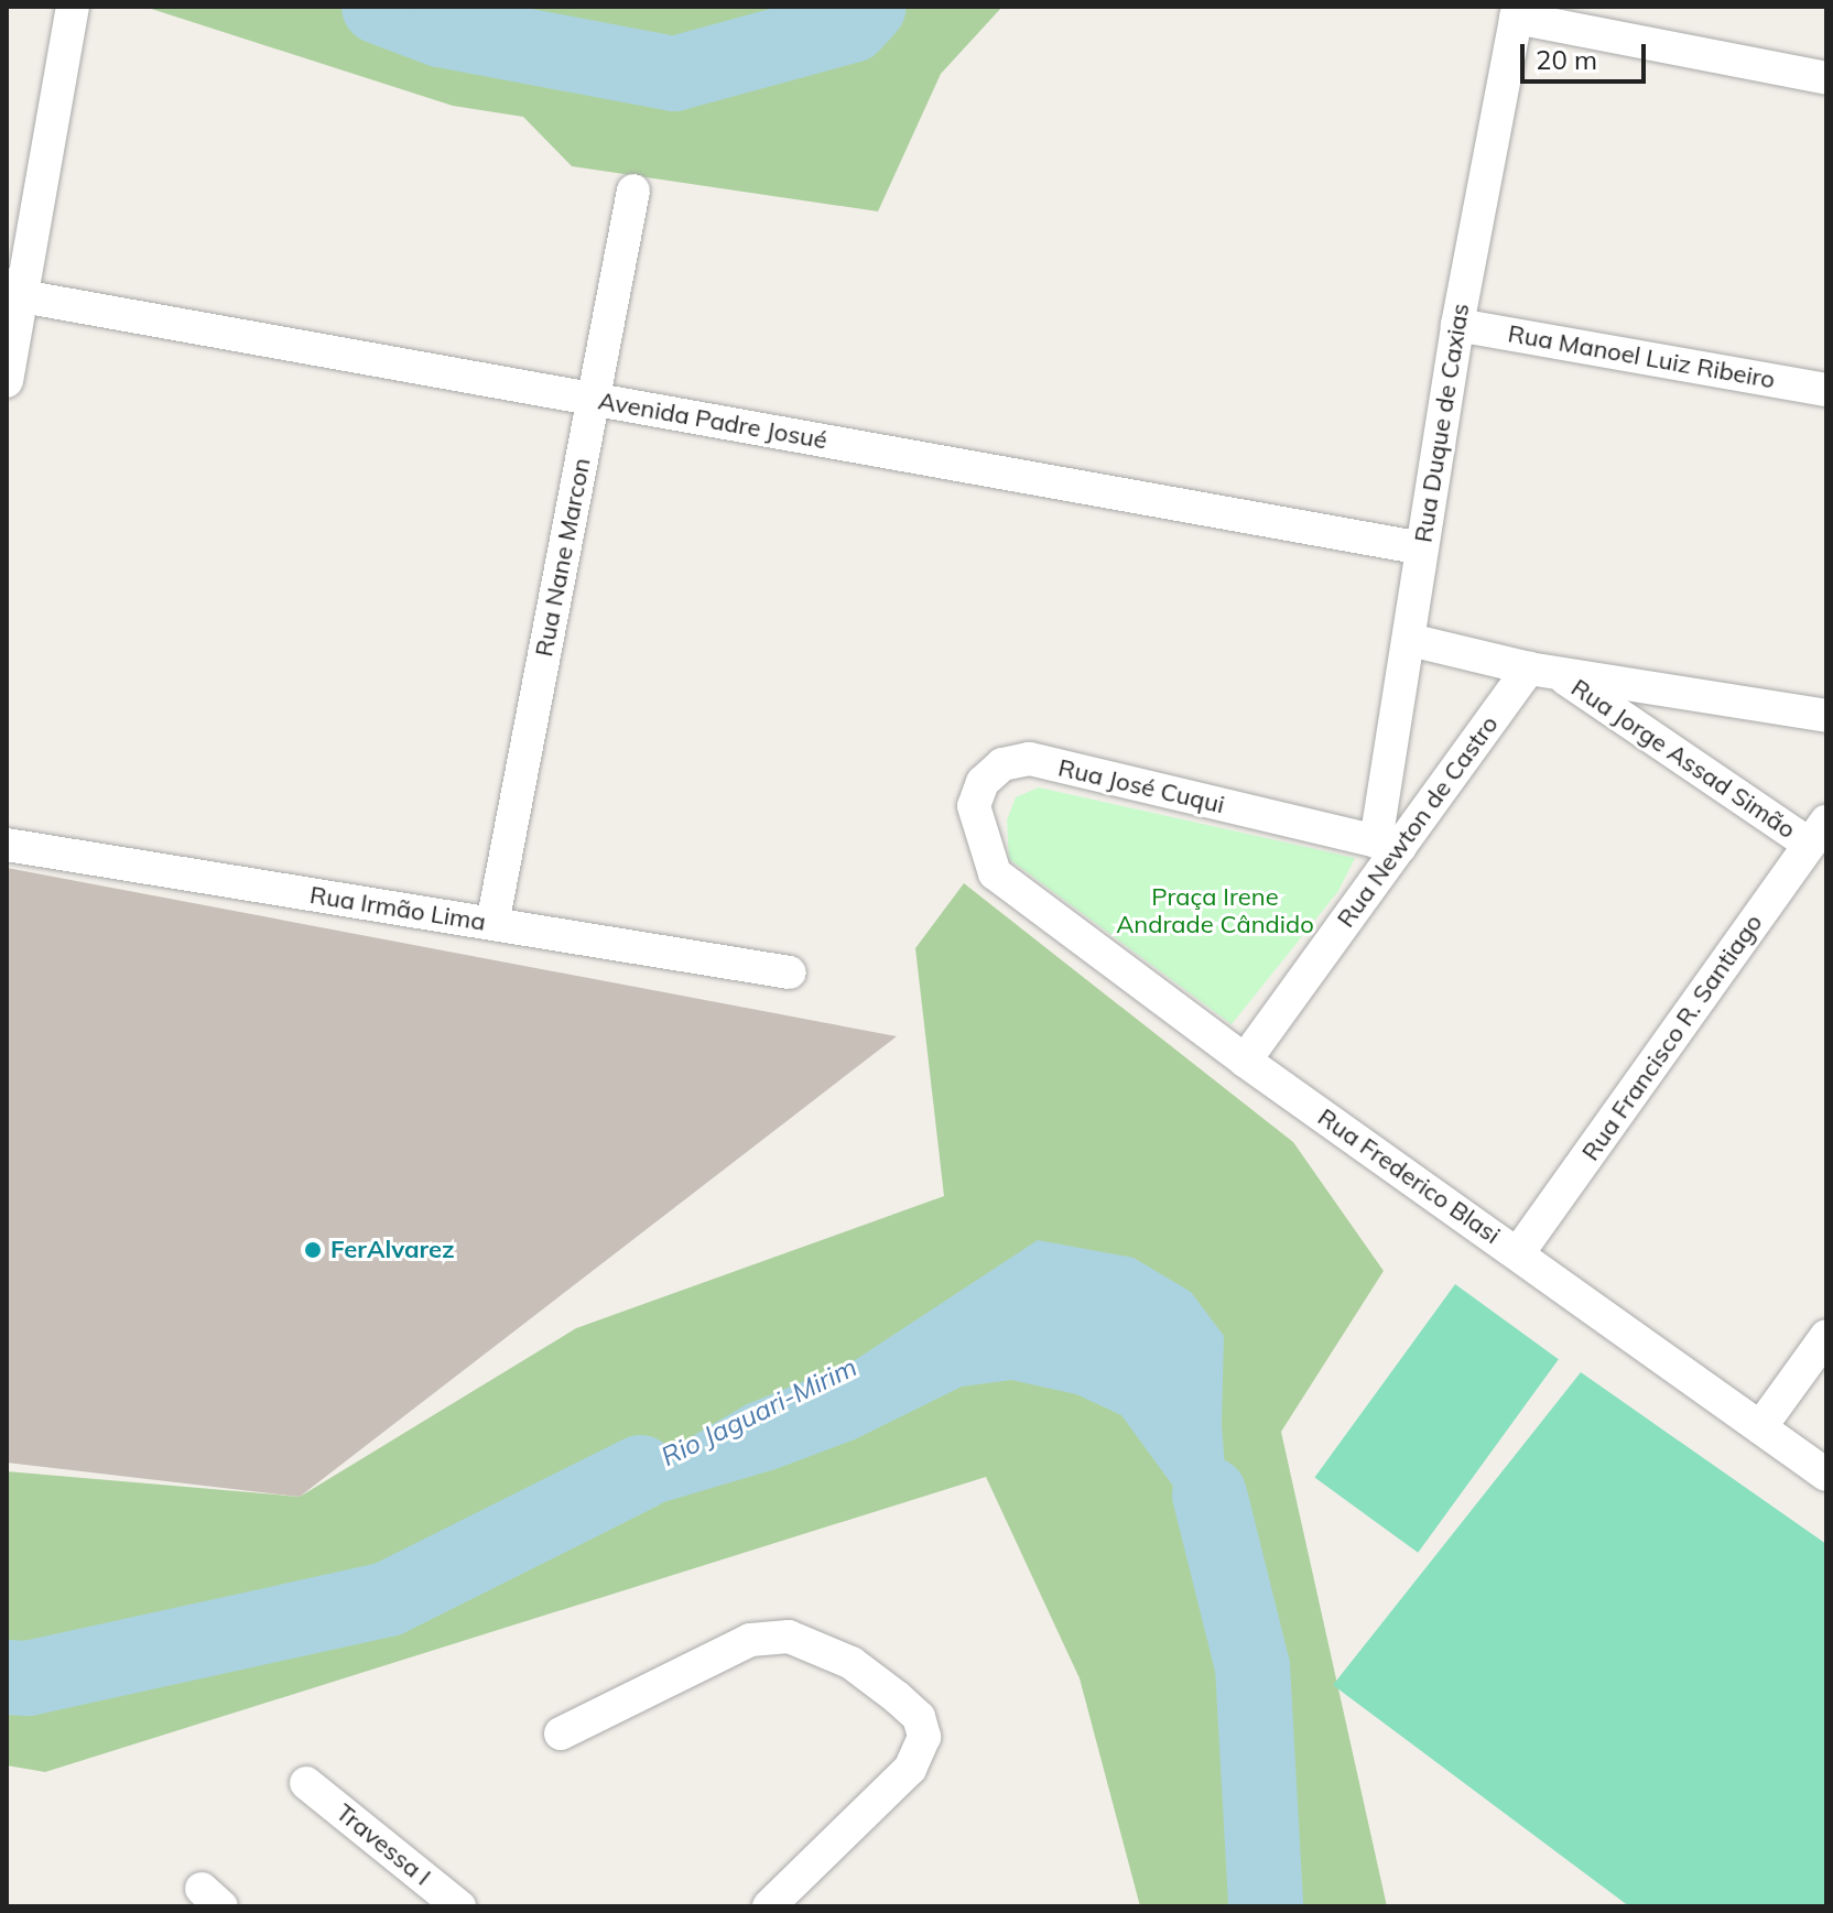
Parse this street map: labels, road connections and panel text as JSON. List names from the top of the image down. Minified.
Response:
{"streets":{"street":["Rua Manoel Luiz Ribeiro","Avenida Padre Josué","Rua Duque de Caxias","Rua Nane Marcon","Rua Jorge Assad Simão","Rua José Cuqui","Rua Newton de Castro","Rua Irmão Lima","Rua Francisco R. Santiago","Rua Frederico Blasi","Travessa I"]},"crossings":[["Rua Manoel Luiz Ribeiro","Rua Duque de Caxias"],["Avenida Padre Josué","Rua Duque de Caxias"],["Avenida Padre Josué","Rua Nane Marcon"],["Rua Duque de Caxias","Rua Jorge Assad Simão"],["Rua Duque de Caxias","Rua José Cuqui"],["Rua Duque de Caxias","Rua Newton de Castro"],["Rua Nane Marcon","Rua Irmão Lima"],["Rua Jorge Assad Simão","Rua Newton de Castro"],["Rua Jorge Assad Simão","Rua Francisco R. Santiago"],["Rua José Cuqui","Rua Newton de Castro"],["Rua José Cuqui","Rua Frederico Blasi"],["Rua Newton de Castro","Rua Frederico Blasi"],["Rua Francisco R. Santiago","Rua Frederico Blasi"]],"water":["Rio Jaguari-Mirim"],"parks":["Praça Irene Andrade Cândido"],"places":["FerAlvarez"],"scale_bar":"20 m"}
